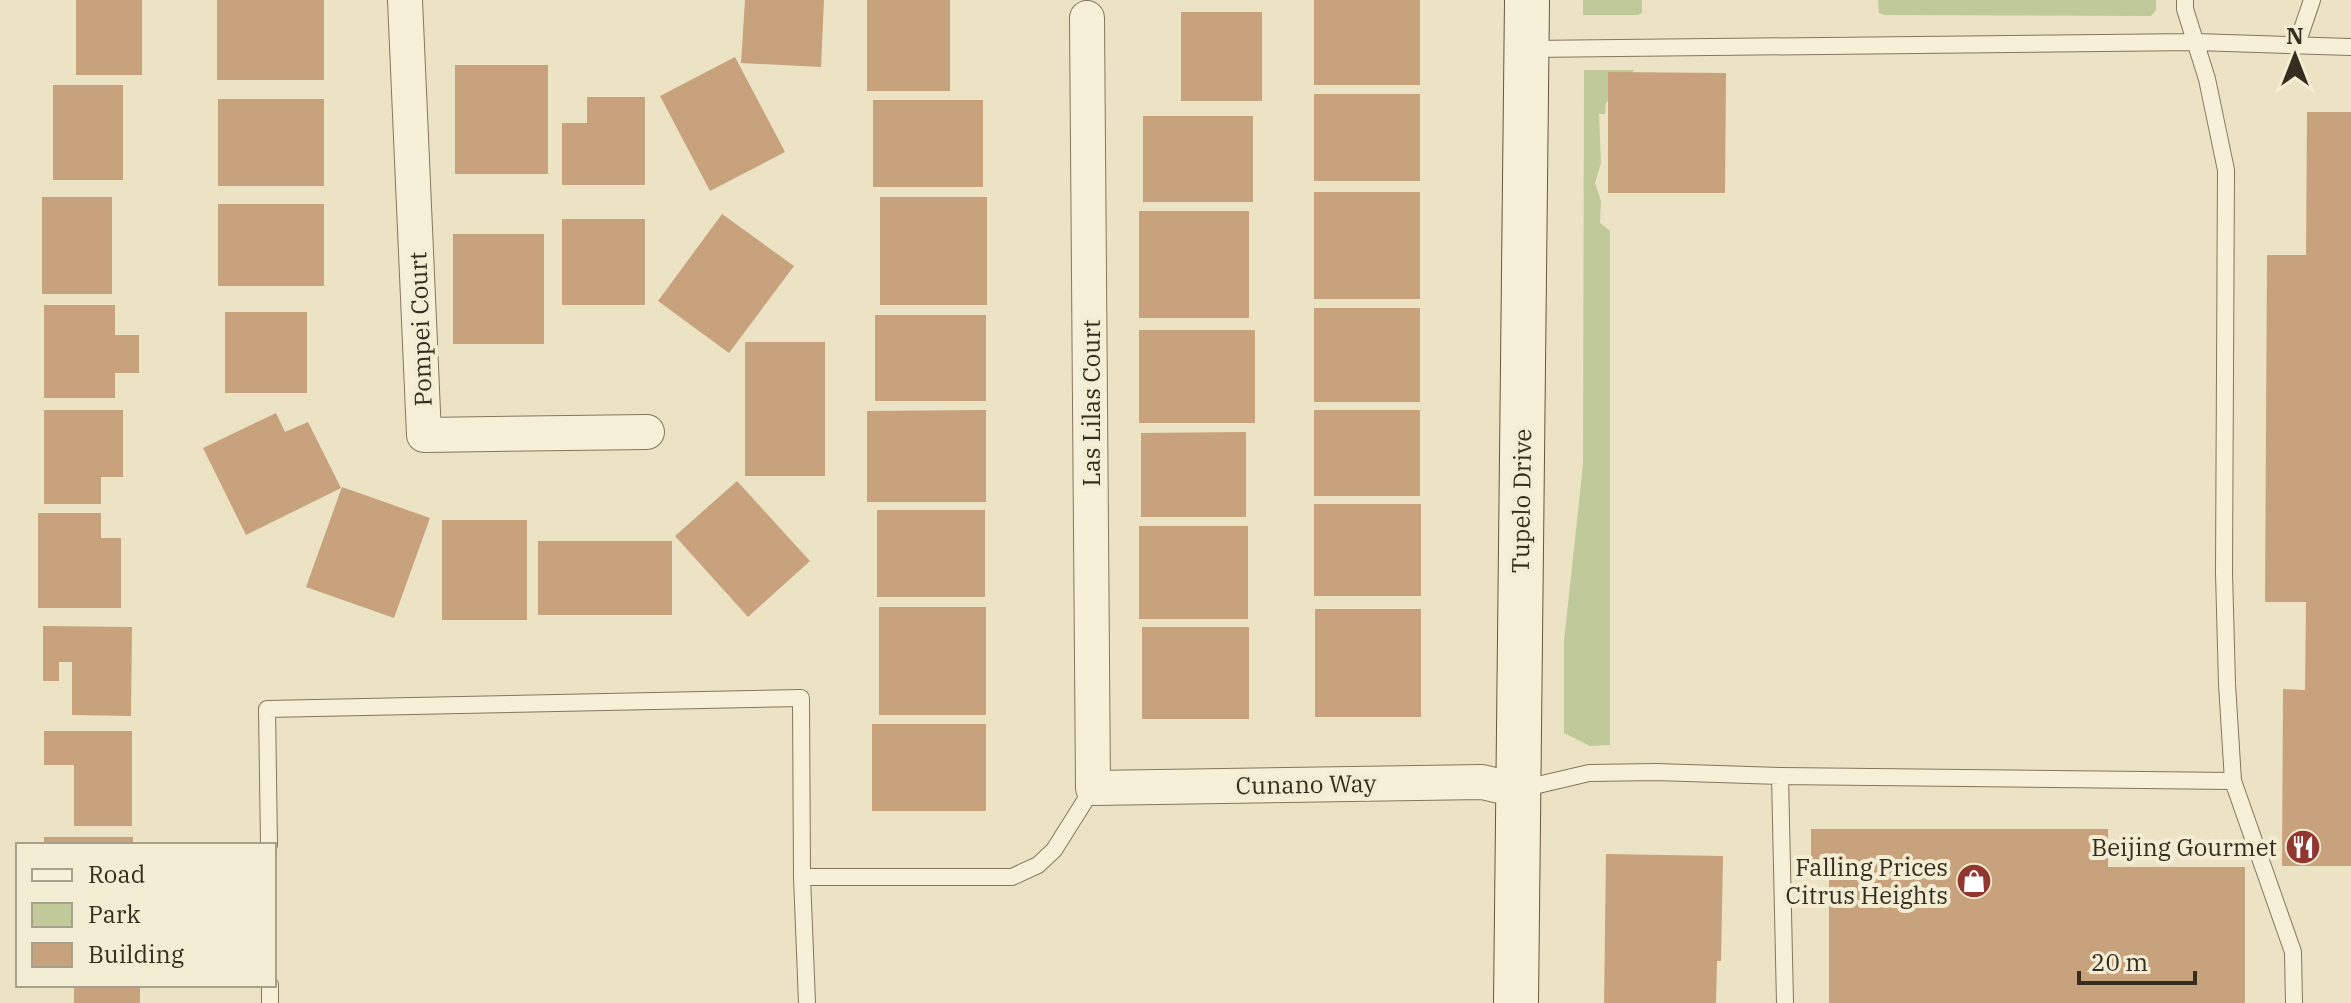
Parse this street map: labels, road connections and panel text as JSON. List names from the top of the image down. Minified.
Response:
{"streets":{"street":["Pompei Court","Las Lilas Court","Tupelo Drive","Cunano Way"]},"crossings":[["Las Lilas Court","Cunano Way"],["Tupelo Drive","Cunano Way"]],"places":{"restaurant":["Beijing Gourmet"],"shop":["Falling Prices Citrus Heights"]},"legend":["Road","Park","Building"],"scale_bar":"20 m","north":"top"}
